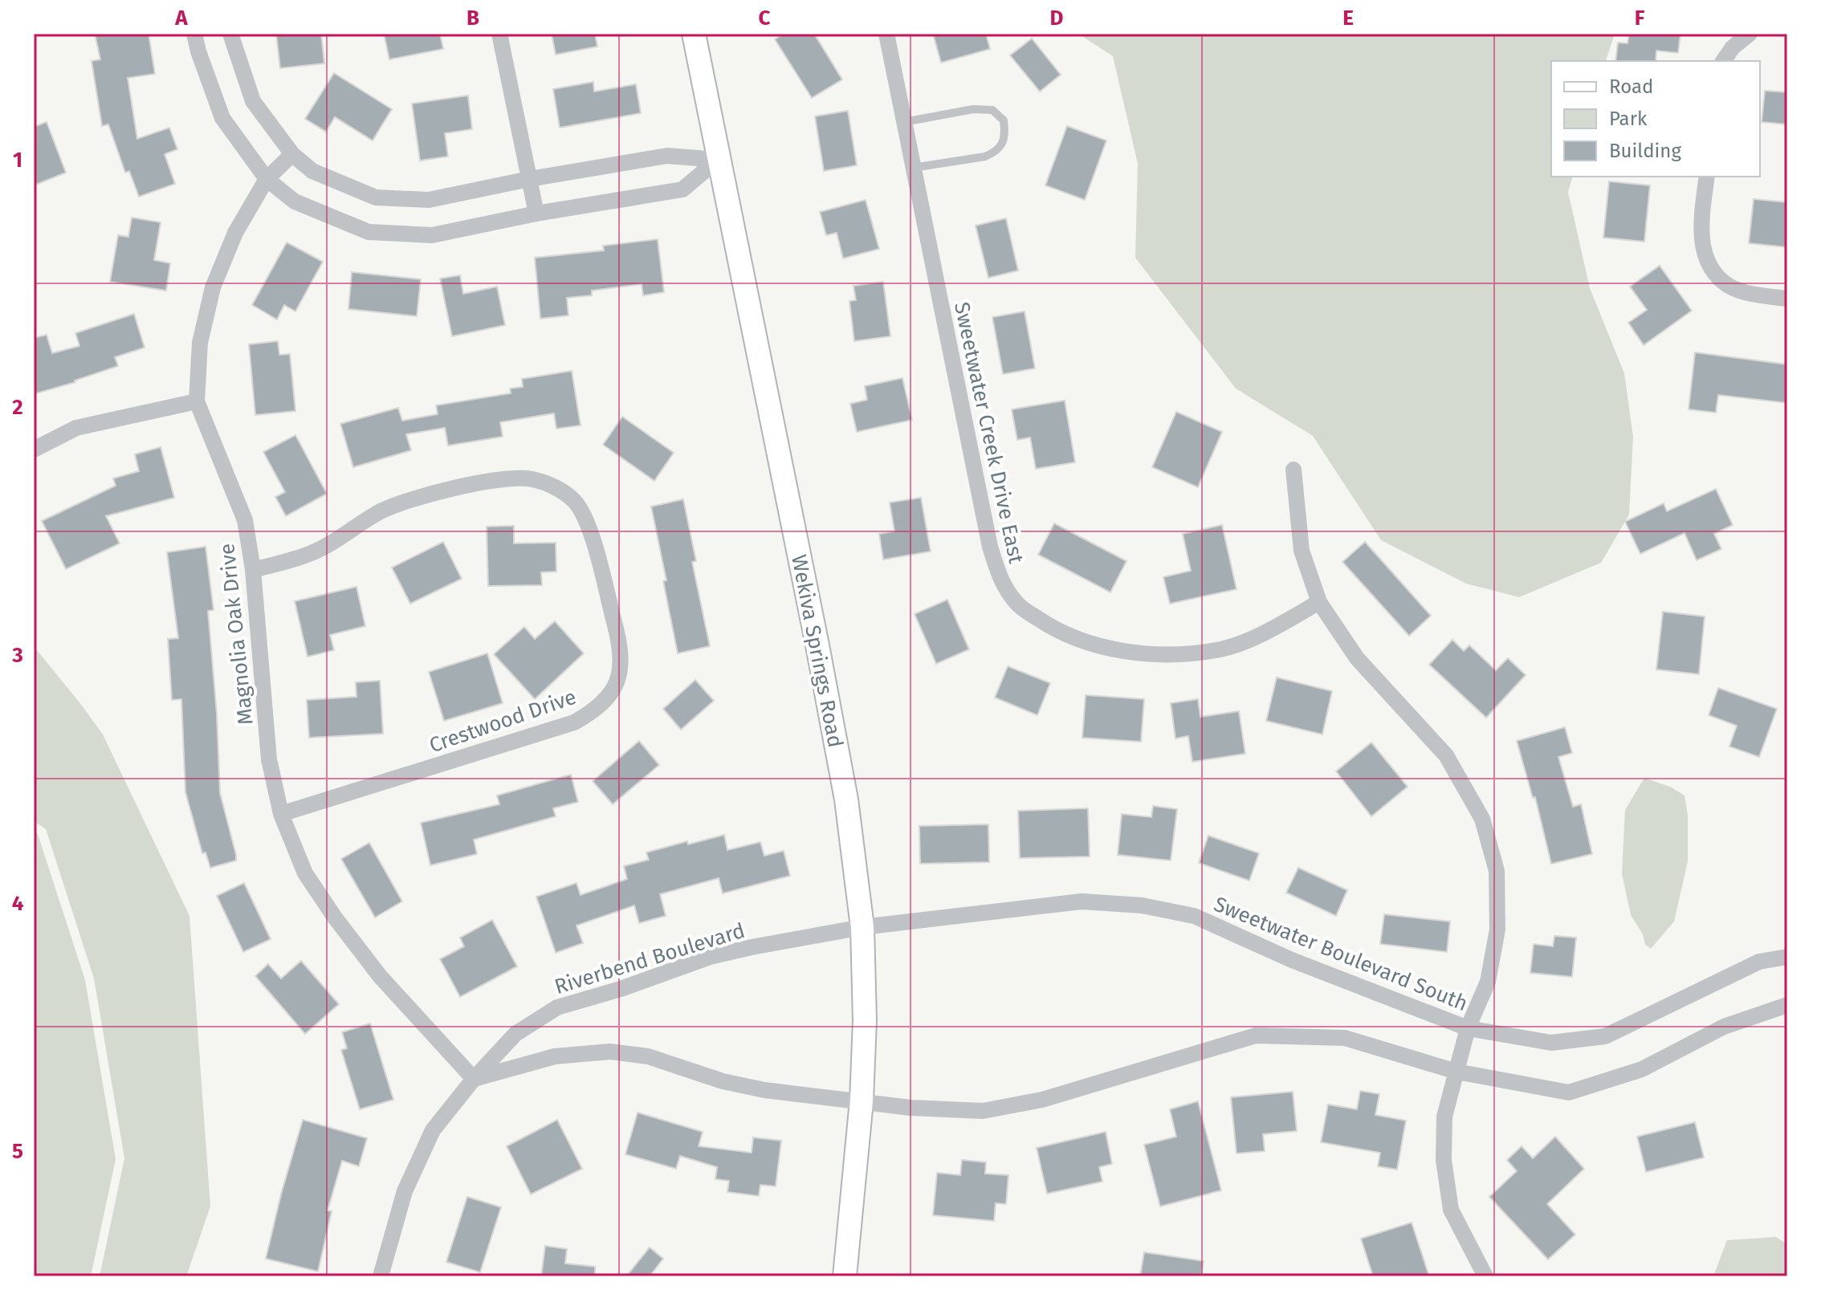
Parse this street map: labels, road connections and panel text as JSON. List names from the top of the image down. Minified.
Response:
{"streets":{"main road":["Wekiva Springs Road"],"street":["Sweetwater Creek Drive East","Magnolia Oak Drive","Crestwood Drive","Sweetwater Boulevard South","Riverbend Boulevard"]},"crossings":[["Magnolia Oak Drive","Crestwood Drive"],["Magnolia Oak Drive","Riverbend Boulevard"],["Wekiva Springs Road","Sweetwater Boulevard South"],["Wekiva Springs Road","Riverbend Boulevard"],["Sweetwater Boulevard South","Riverbend Boulevard"]],"legend":["Road","Park","Building"],"grid":{"columns":["A","B","C","D","E","F"],"rows":["1","2","3","4","5"]}}
